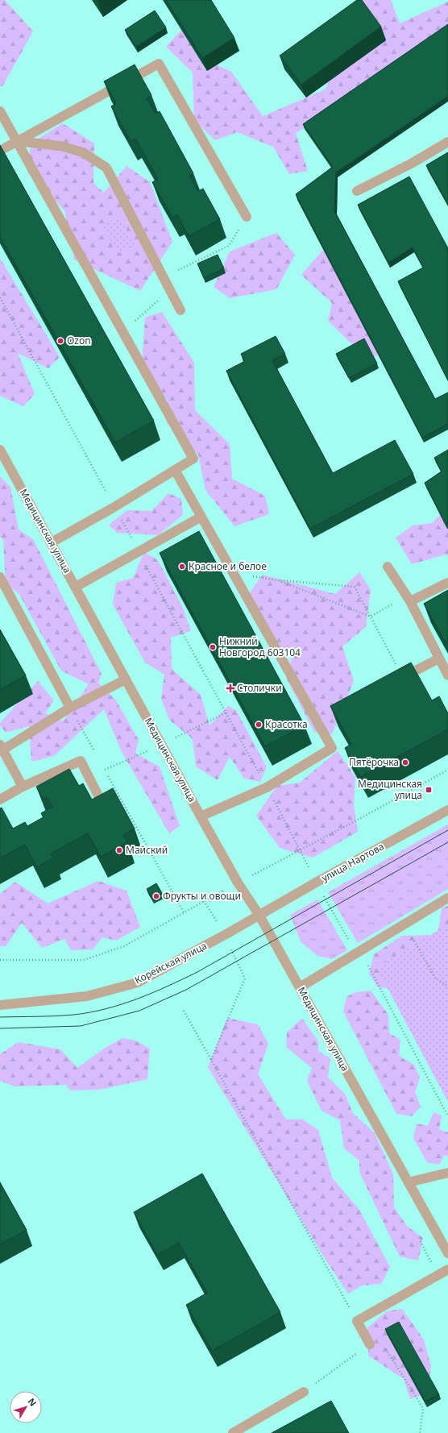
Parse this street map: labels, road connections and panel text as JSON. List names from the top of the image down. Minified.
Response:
{"streets":{"street":["Медицинская улица","улица Нартова","Корейская улица"]},"crossings":[["Медицинская улица","улица Нартова"],["Медицинская улица","Корейская улица"],["улица Нартова","Корейская улица"]],"places":{"other":["Ozon","Красное и белое","Нижний Новгород 603104","Красотка","Пятёрочка","Майский","Фрукты и овощи"],"health":["Столички"],"transit":["Медицинская улица"]},"north":"top right"}
